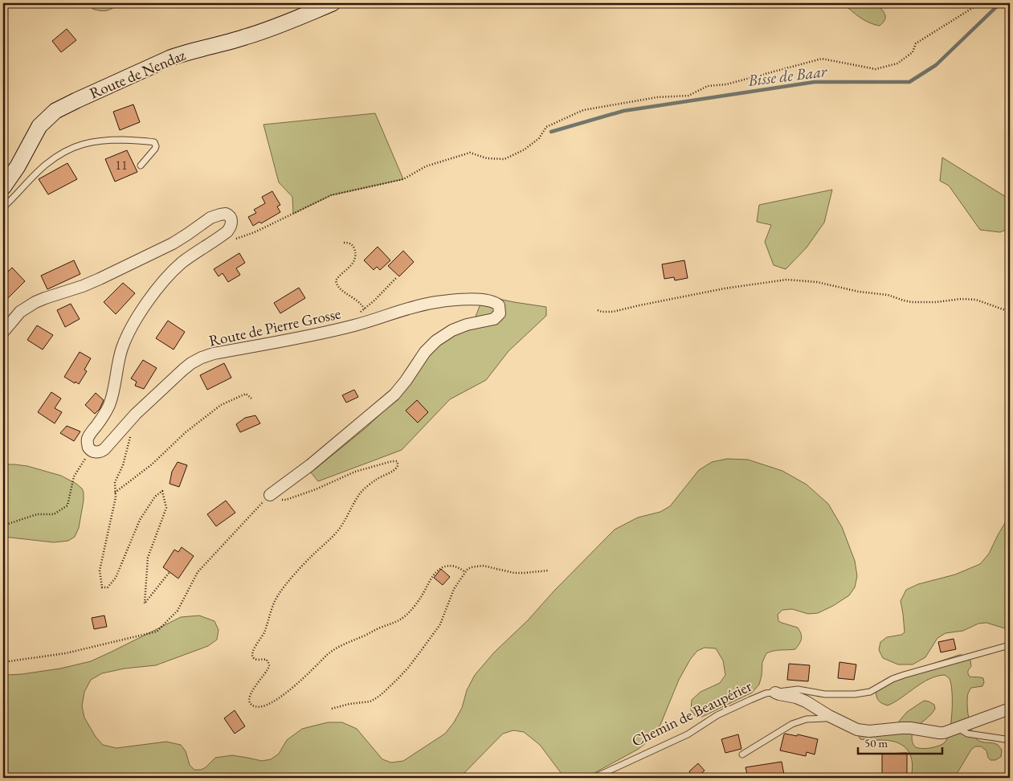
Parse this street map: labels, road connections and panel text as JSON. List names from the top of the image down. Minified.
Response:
{"streets":{"main road":["Route de Nendaz"],"street":["Route de Pierre Grosse","Chemin de Beaupérier"]},"water":["Bisse de Baar"],"house_numbers":["11"],"scale_bar":"50 m"}
